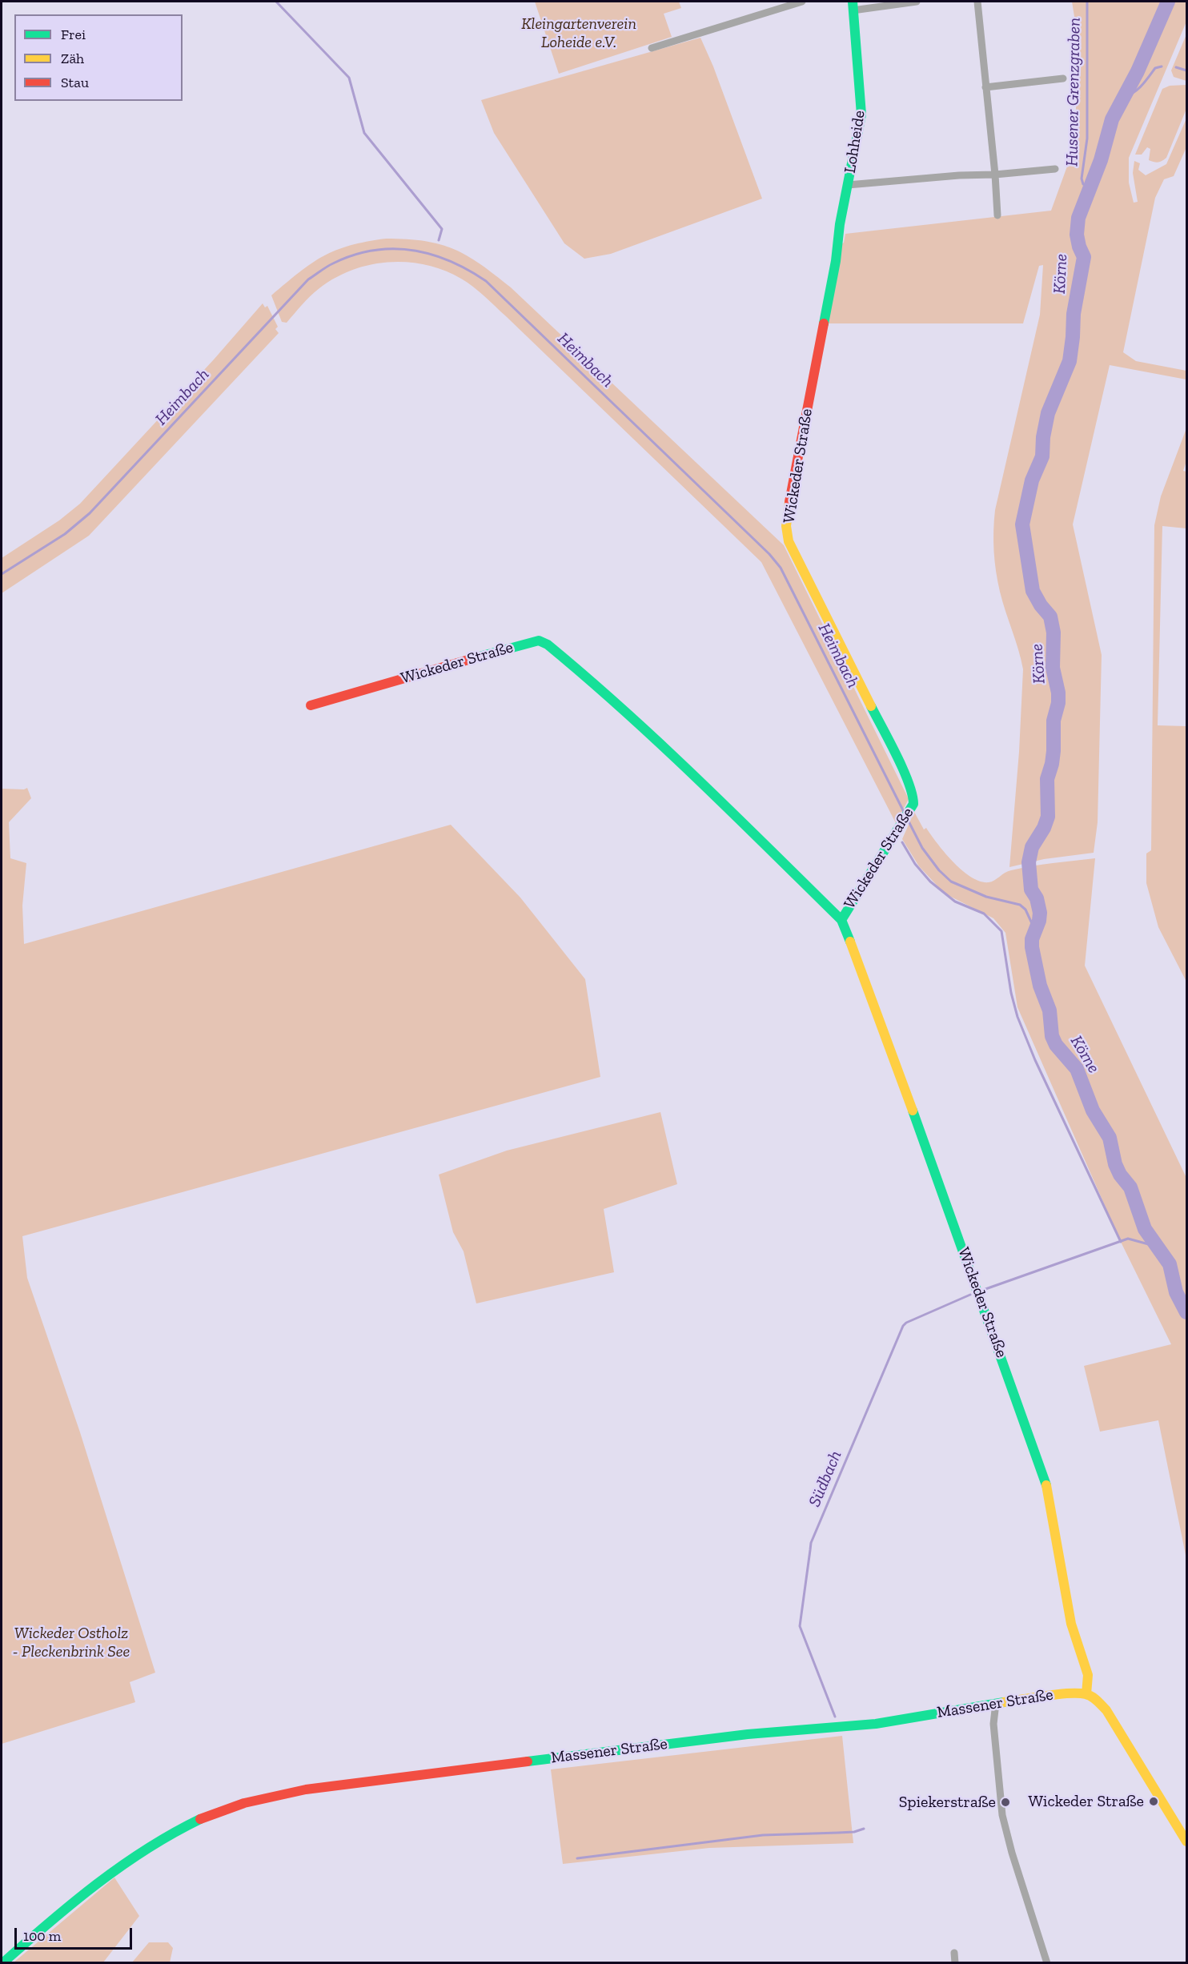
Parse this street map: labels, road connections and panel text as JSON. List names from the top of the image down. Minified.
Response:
{"streets":{"street":["Lohheide","Wickeder Straße","Massener Straße"]},"crossings":[["Lohheide","Wickeder Straße"],["Wickeder Straße","Massener Straße"]],"water":["Husener Grenzgraben","Körne","Heimbach","Südbach"],"parks":["Kleingartenverein Loheide e.V.","Wickeder Ostholz - Pleckenbrink See"],"places":["Wickeder Straße","Spiekerstraße"],"legend":["Frei","Zäh","Stau"],"scale_bar":"100 m"}
